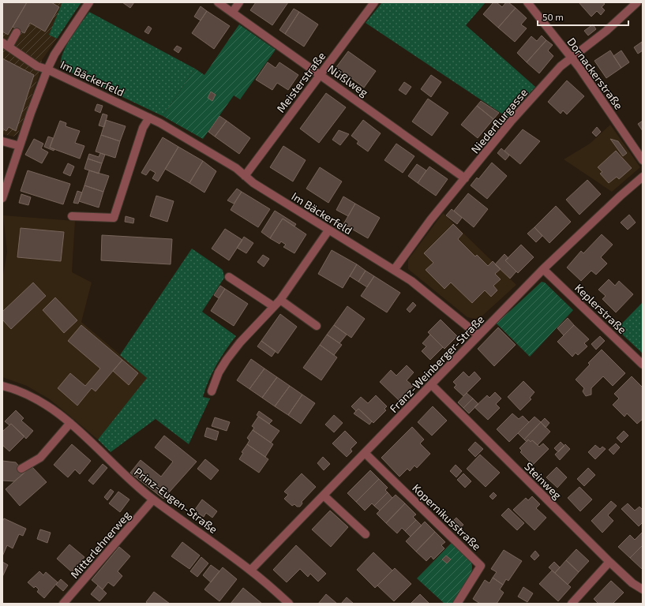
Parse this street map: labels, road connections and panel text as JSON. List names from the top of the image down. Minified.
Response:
{"streets":{"street":["Dornackerstraße","Im Bäckerfeld","Nüßlweg","Meisterstraße","Niederflurgasse","Keplerstraße","Franz-Weinberger-Straße","Steinweg","Prinz-Eugen-Straße","Kopernikusstraße","Mitterlehnerweg"]},"crossings":[["Dornackerstraße","Niederflurgasse"],["Im Bäckerfeld","Meisterstraße"],["Im Bäckerfeld","Niederflurgasse"],["Im Bäckerfeld","Franz-Weinberger-Straße"],["Nüßlweg","Meisterstraße"],["Nüßlweg","Niederflurgasse"],["Keplerstraße","Franz-Weinberger-Straße"],["Franz-Weinberger-Straße","Steinweg"],["Franz-Weinberger-Straße","Prinz-Eugen-Straße"],["Franz-Weinberger-Straße","Kopernikusstraße"],["Prinz-Eugen-Straße","Mitterlehnerweg"]],"scale_bar":"50 m"}
